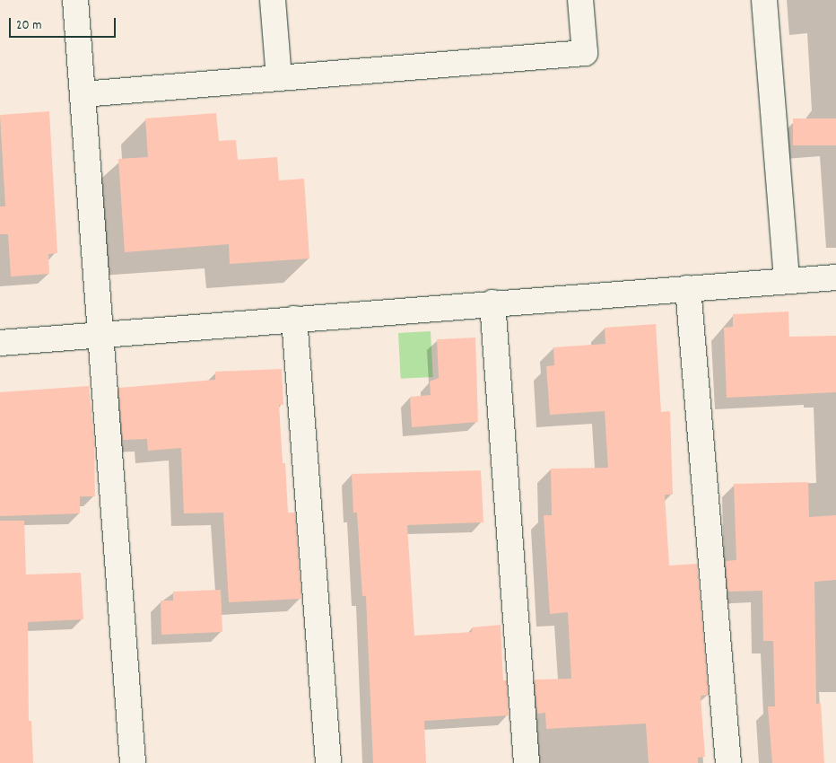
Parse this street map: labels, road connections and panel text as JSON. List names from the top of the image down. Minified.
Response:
{"scale_bar":"20 m"}
